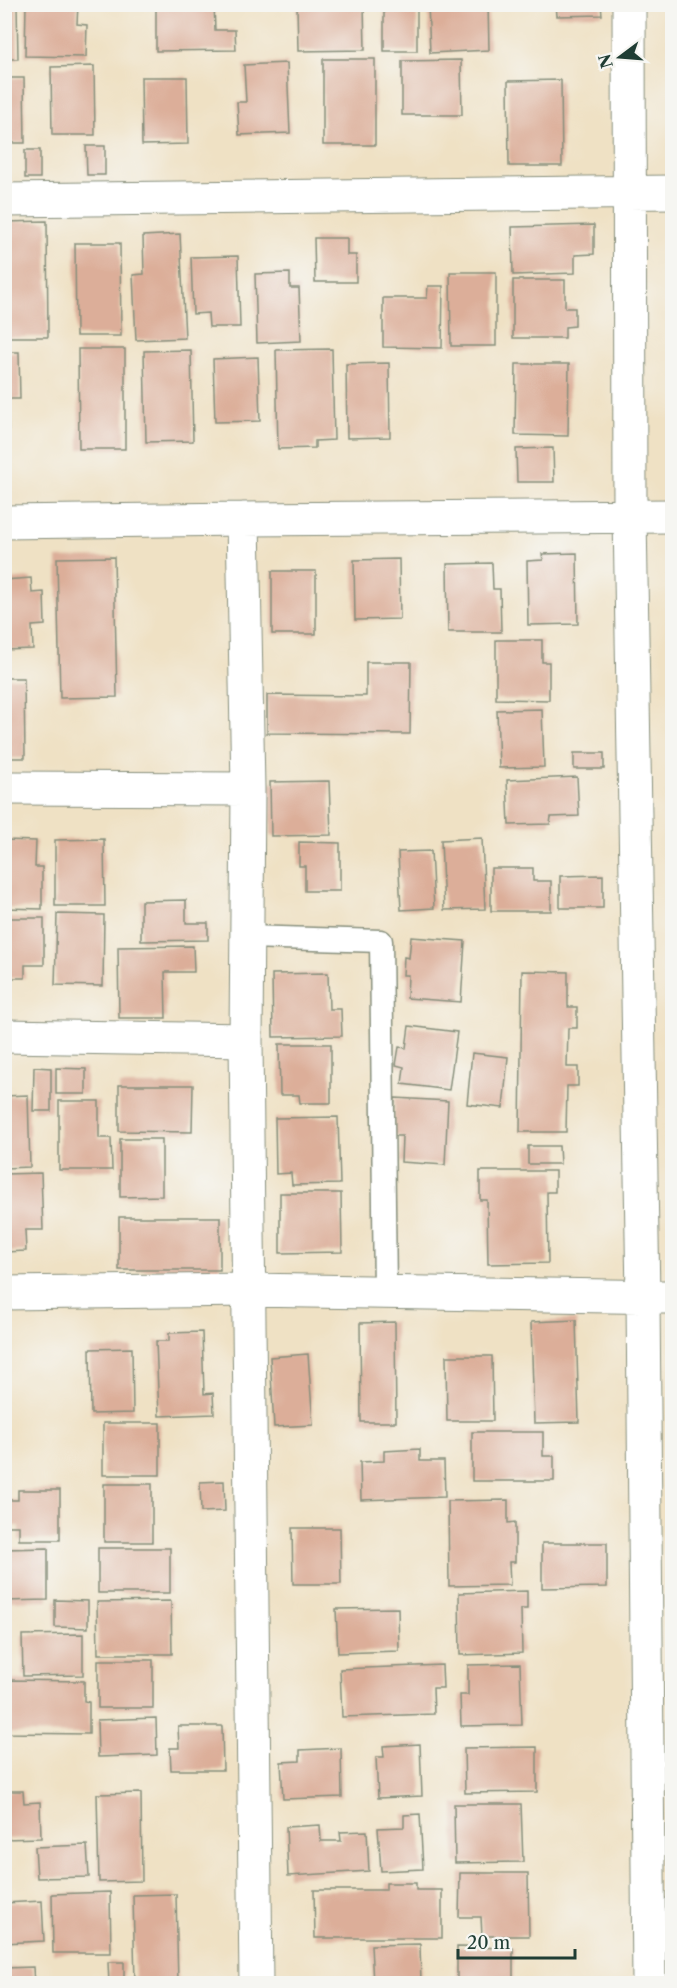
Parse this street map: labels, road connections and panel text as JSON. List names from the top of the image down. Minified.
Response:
{"scale_bar":"20 m","north":"left"}
